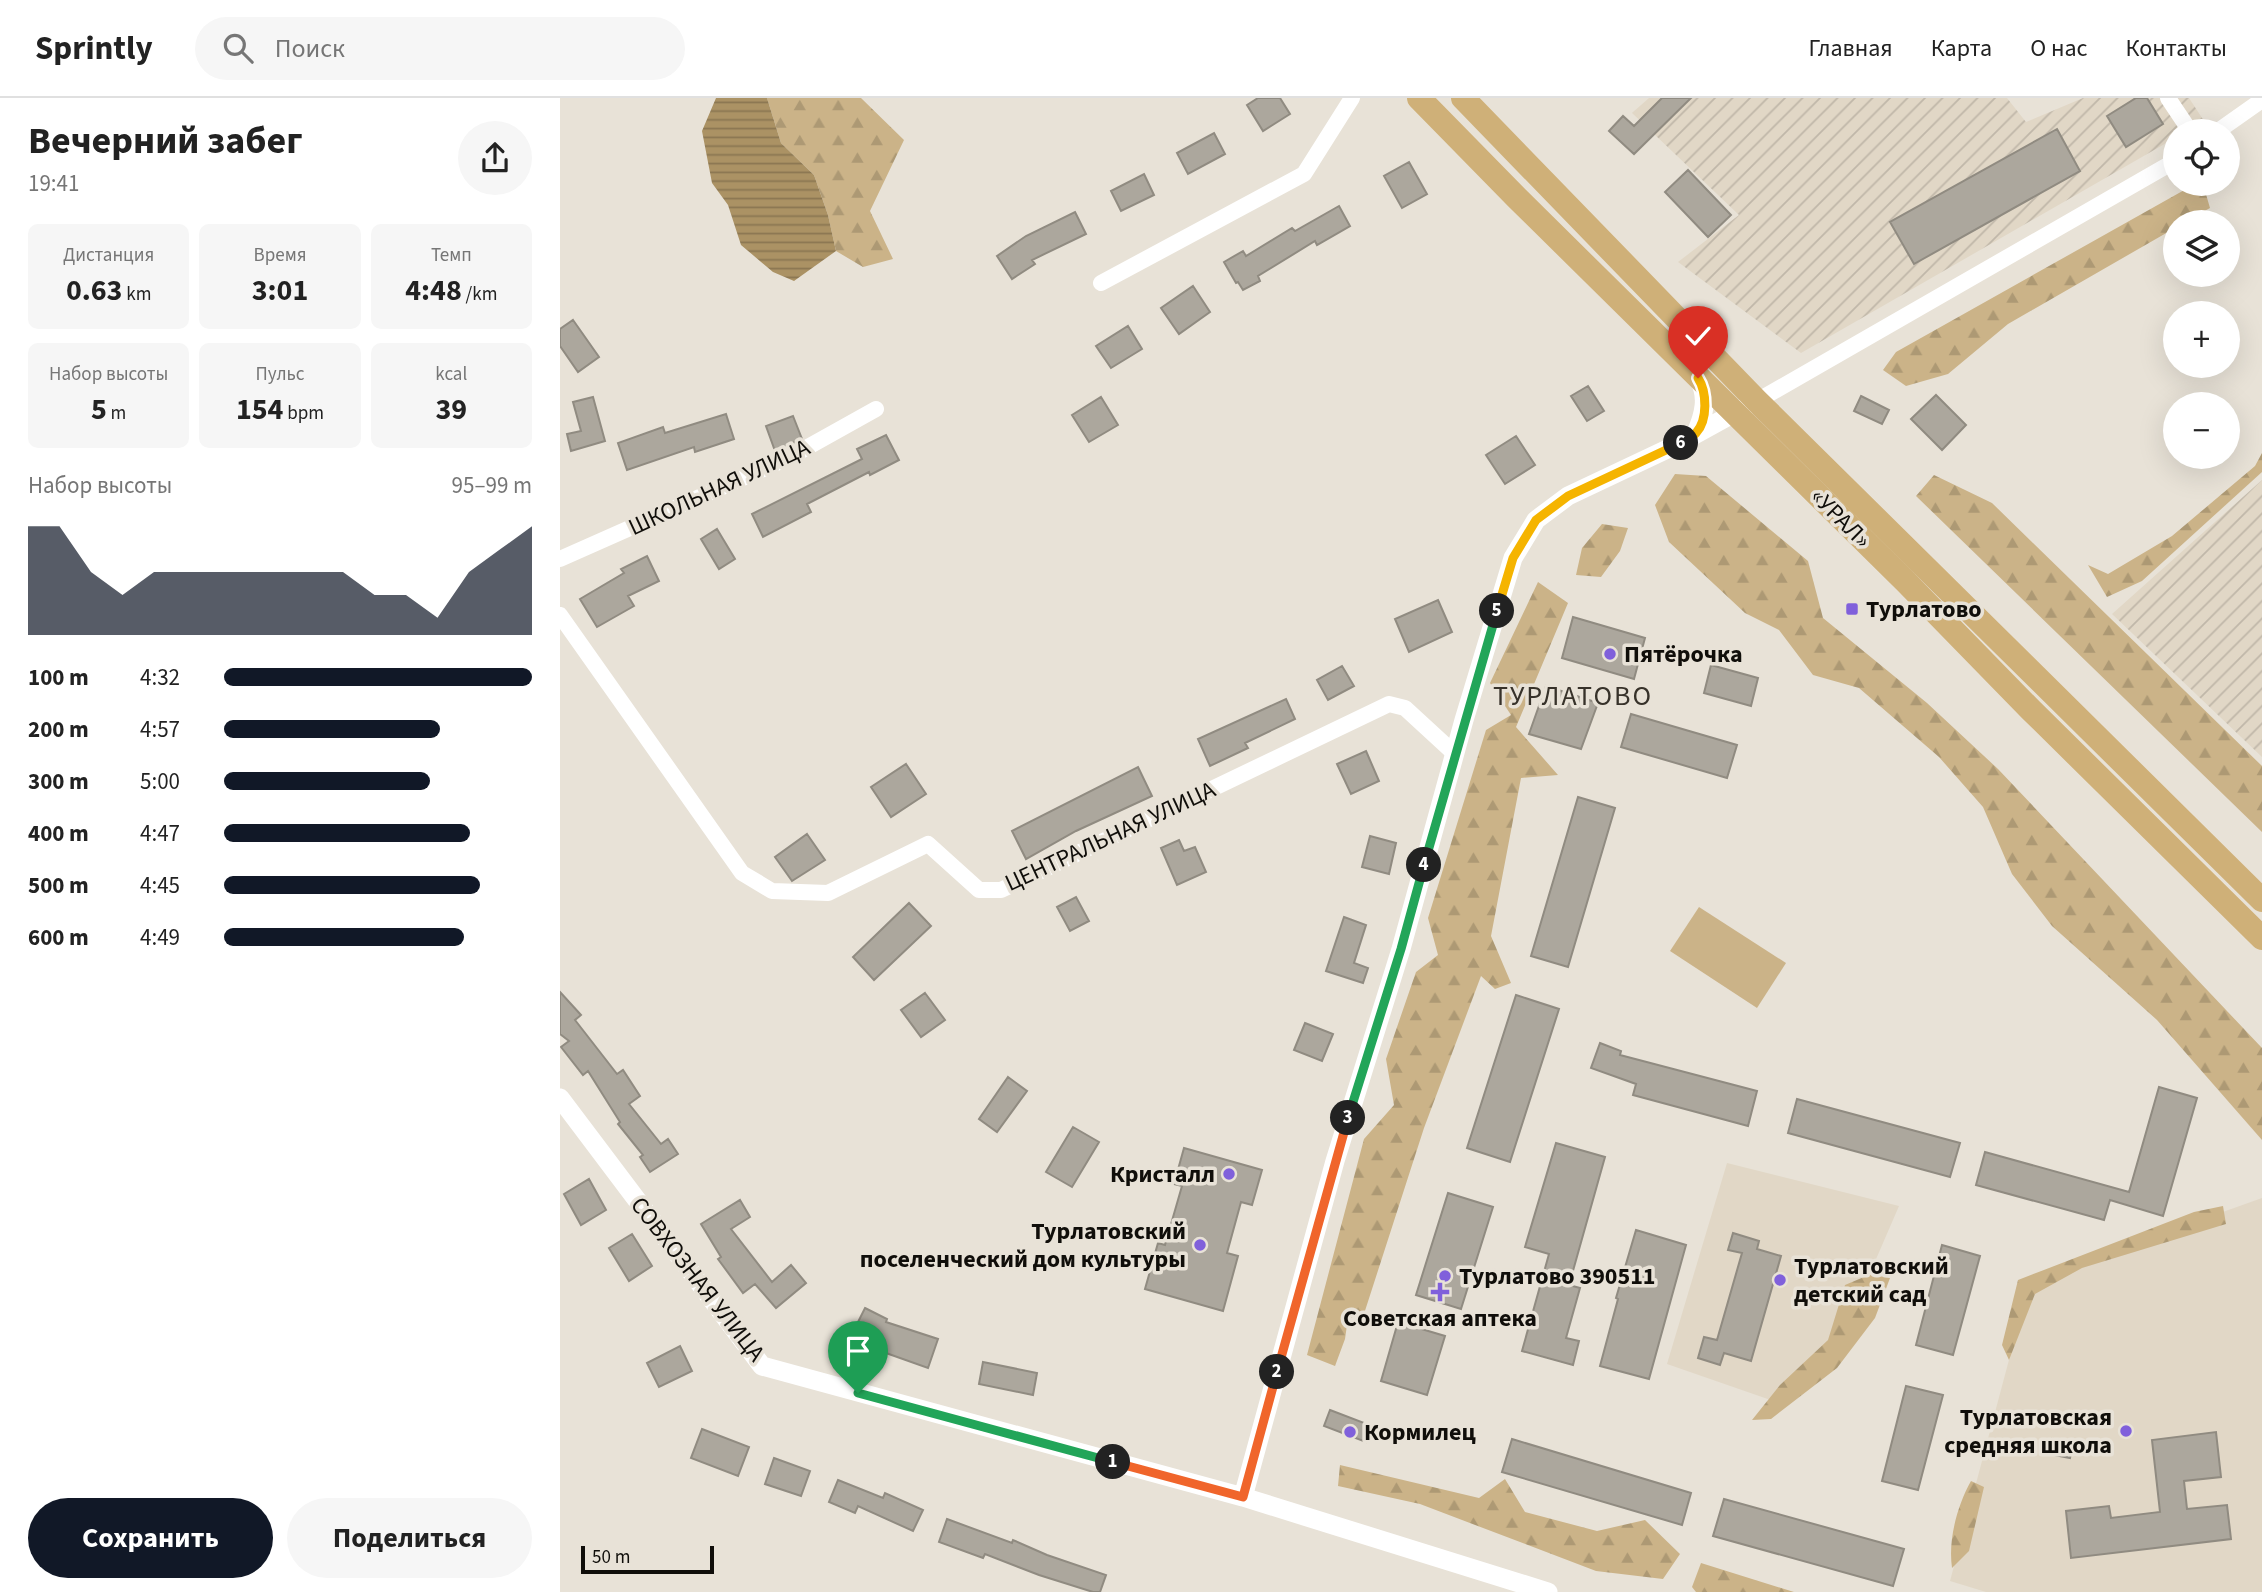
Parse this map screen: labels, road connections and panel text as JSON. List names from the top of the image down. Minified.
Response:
{"streets":{"highway":["«УРАЛ»"],"street":["ШКОЛЬНАЯ УЛИЦА","ЦЕНТРАЛЬНАЯ УЛИЦА","СОВХОЗНАЯ УЛИЦА"]},"districts":["ТУРЛАТОВО"],"places":{"transit":["Турлатово"],"other":["Пятёрочка","Кристалл","Турлатовский поселенческий дом культуры","Турлатово 390511","Турлатовский детский сад","Турлатовская средняя школа","Кормилец"],"health":["Советская аптека"]},"scale_bar":"50 m","page":{"header":"Sprintly","search":"Поиск","nav":["Главная","Карта","О нас","Контакты"],"heading":["Вечерний забег","19:41"],"map_buttons":["+","−"],"stats":[["Дистанция","0.63 km"],["Время","3:01"],["Темп","4:48 /km"],["Набор высоты","5 m"],["Пульс","154 bpm"],["kcal","39"]],"pins":["6","5","4","3","2","1"],"chart":["Набор высоты","95–99 m"],"list":[{"name":"100 m","note":"4:32"},{"name":"200 m","note":"4:57"},{"name":"300 m","note":"5:00"},{"name":"400 m","note":"4:47"},{"name":"500 m","note":"4:45"},{"name":"600 m","note":"4:49"}],"buttons":["Сохранить","Поделиться"],"scale":"50 m"}}
